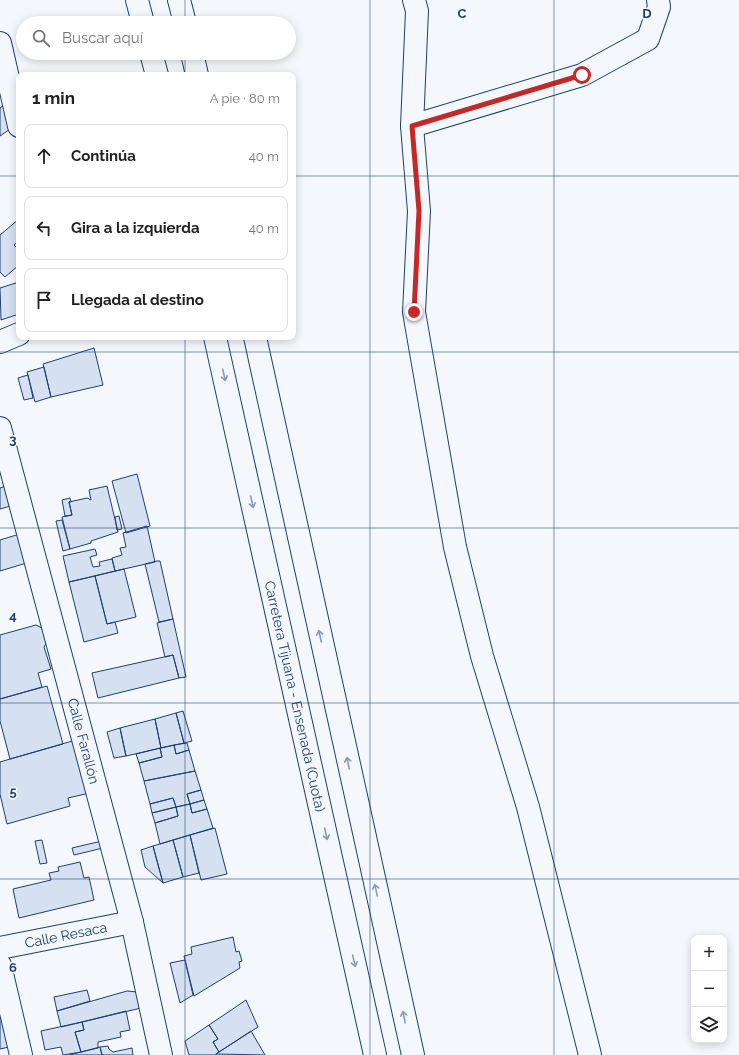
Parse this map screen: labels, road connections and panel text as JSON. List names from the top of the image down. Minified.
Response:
{"streets":{"main road":["Carretera Tijuana - Ensenada (Cuota)","Calle Farallón","Calle Resaca"]},"crossings":[["Calle Farallón","Calle Resaca"]],"page":{"search":"Buscar aquí","heading":["1 min","A pie · 80 m"],"list":[["Continúa","40 m"],["Gira a la izquierda","40 m"],"Llegada al destino"],"map_buttons":["+","−"]},"grid":{"columns":["C","D"],"rows":["3","4","5","6"]}}
